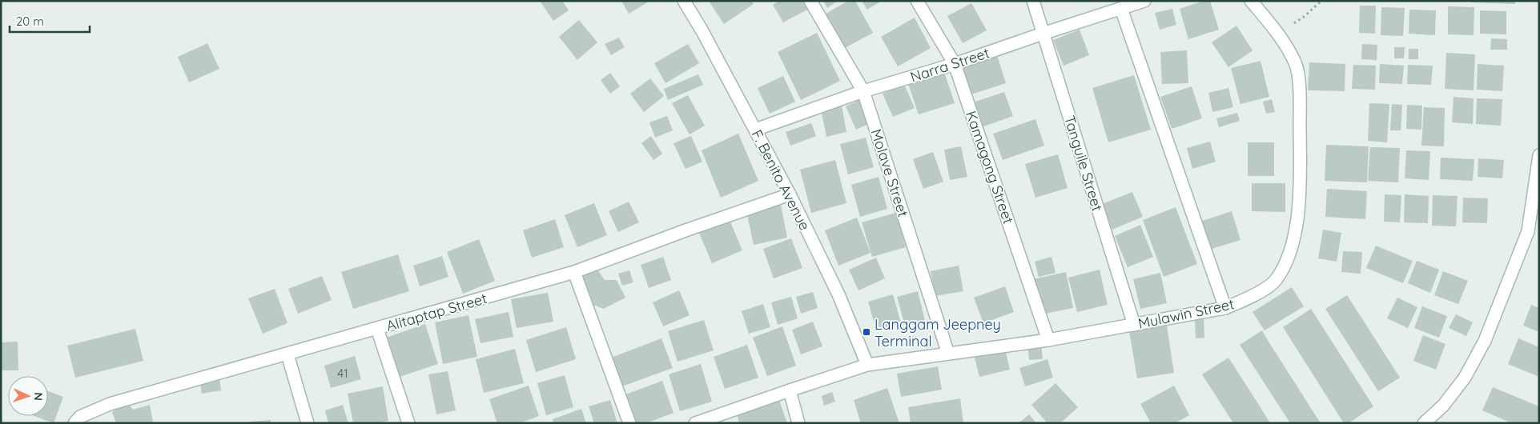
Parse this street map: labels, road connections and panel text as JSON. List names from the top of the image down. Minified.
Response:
{"streets":{"street":["Narra Street","Tanguile Street","Kamagong Street","Molave Street","F. Benito Avenue","Alitaptap Street","Mulawin Street"]},"crossings":[["Narra Street","Tanguile Street"],["Narra Street","Kamagong Street"],["Narra Street","Molave Street"],["Narra Street","F. Benito Avenue"],["Tanguile Street","Mulawin Street"],["Kamagong Street","Mulawin Street"],["Molave Street","Mulawin Street"],["F. Benito Avenue","Alitaptap Street"],["F. Benito Avenue","Mulawin Street"]],"places":{"transit":["Langgam Jeepney Terminal"]},"house_numbers":["41"],"scale_bar":"20 m","north":"right"}
